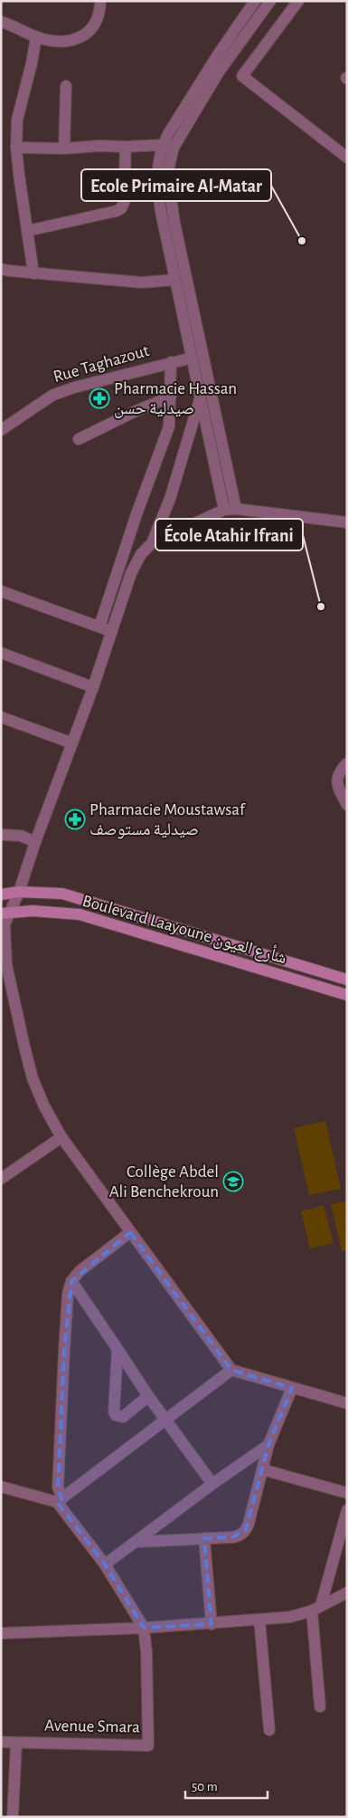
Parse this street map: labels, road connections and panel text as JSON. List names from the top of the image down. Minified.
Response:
{"streets":{"street":["Rue Taghazout","Boulevard Laayoune شأرع العيون","Avenue Smara"]},"places":{"other":["Ecole Primaire Al-Matar","École Atahir Ifrani"],"pharmacy":["Pharmacie Hassan صيدلية حسن","Pharmacie Moustawsaf صيدلية مستوصف"],"school or university":["Collège Abdel Ali Benchekroun"]},"scale_bar":"50 m"}
